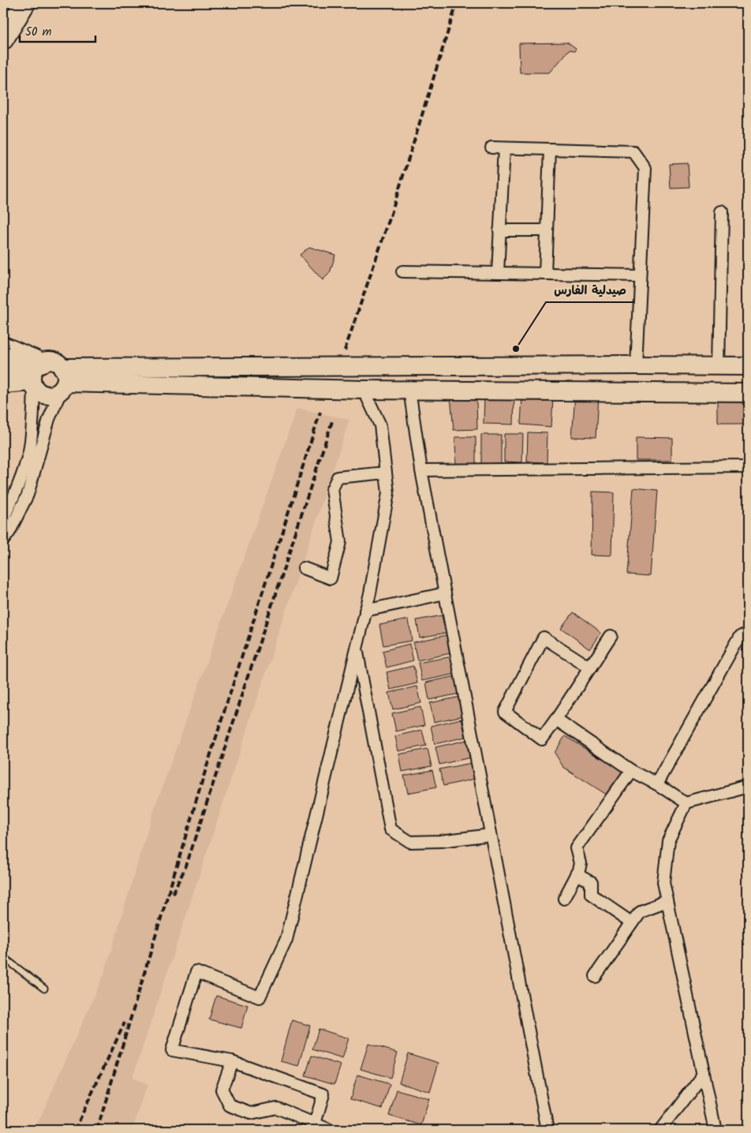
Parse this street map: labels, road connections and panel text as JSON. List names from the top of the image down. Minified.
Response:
{"places":["صيدلية الفارس"],"scale_bar":"50 m"}
